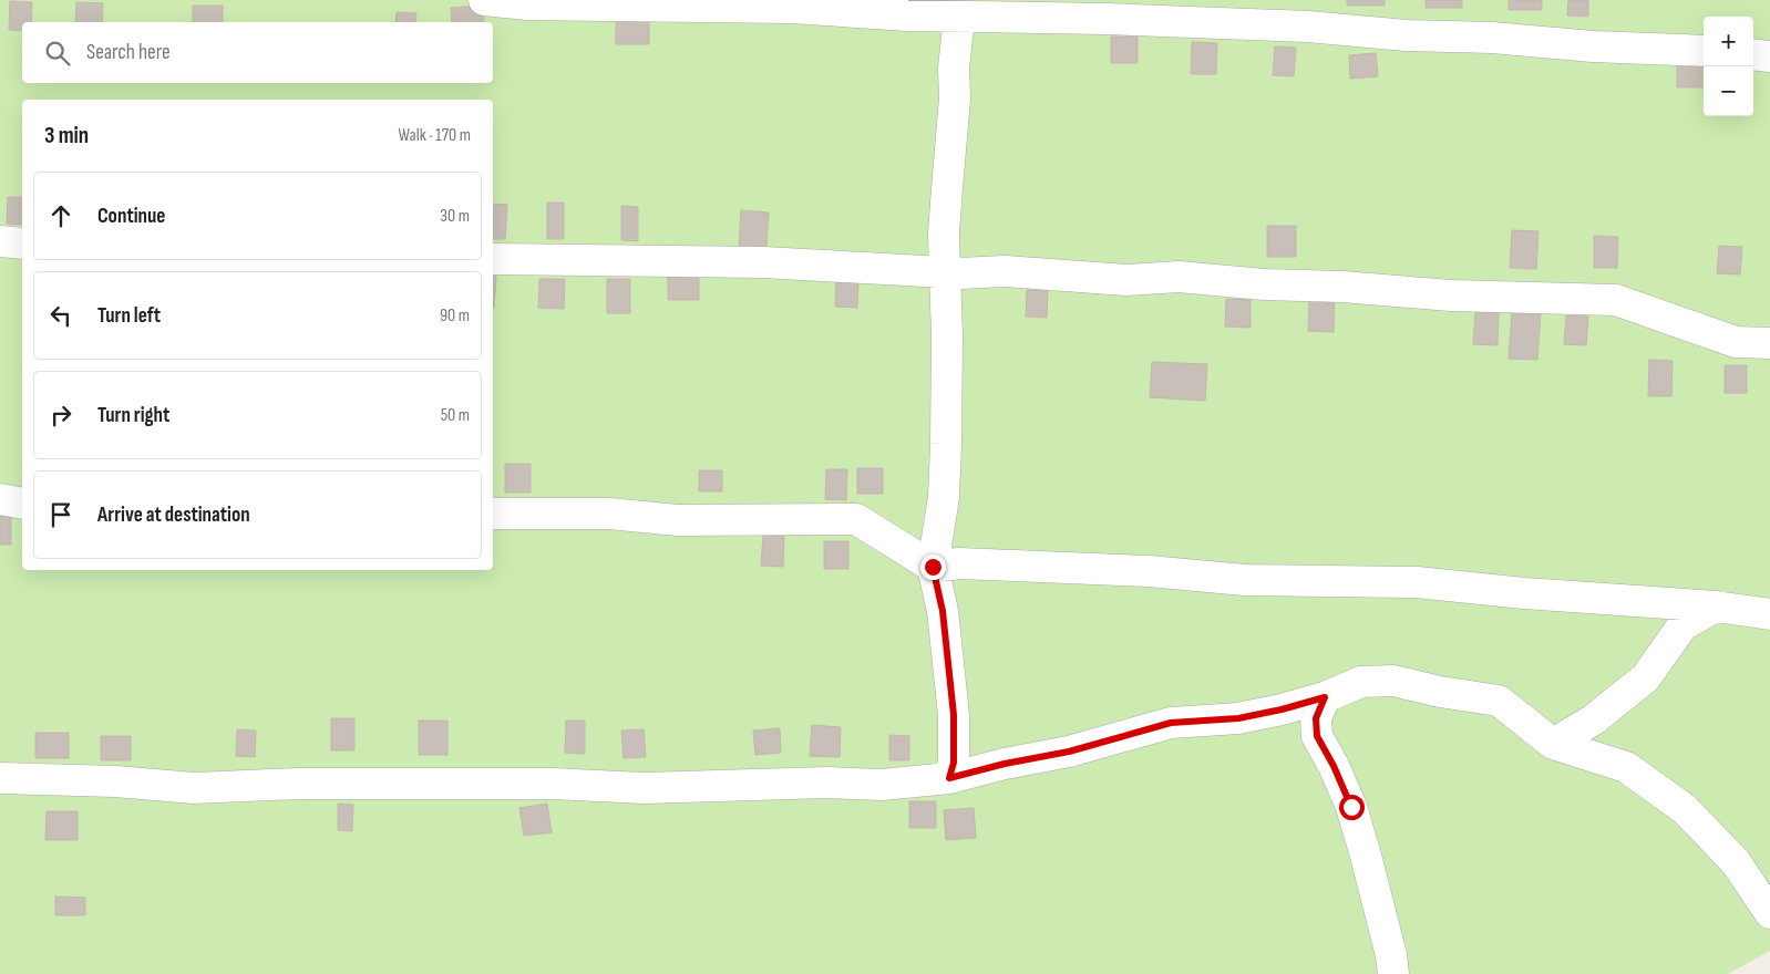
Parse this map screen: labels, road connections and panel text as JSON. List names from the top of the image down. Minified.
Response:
{"page":{"map_buttons":["+","−"],"search":"Search here","heading":["3 min","Walk · 170 m"],"list":[["Continue","30 m"],["Turn left","90 m"],["Turn right","50 m"],"Arrive at destination"]}}
